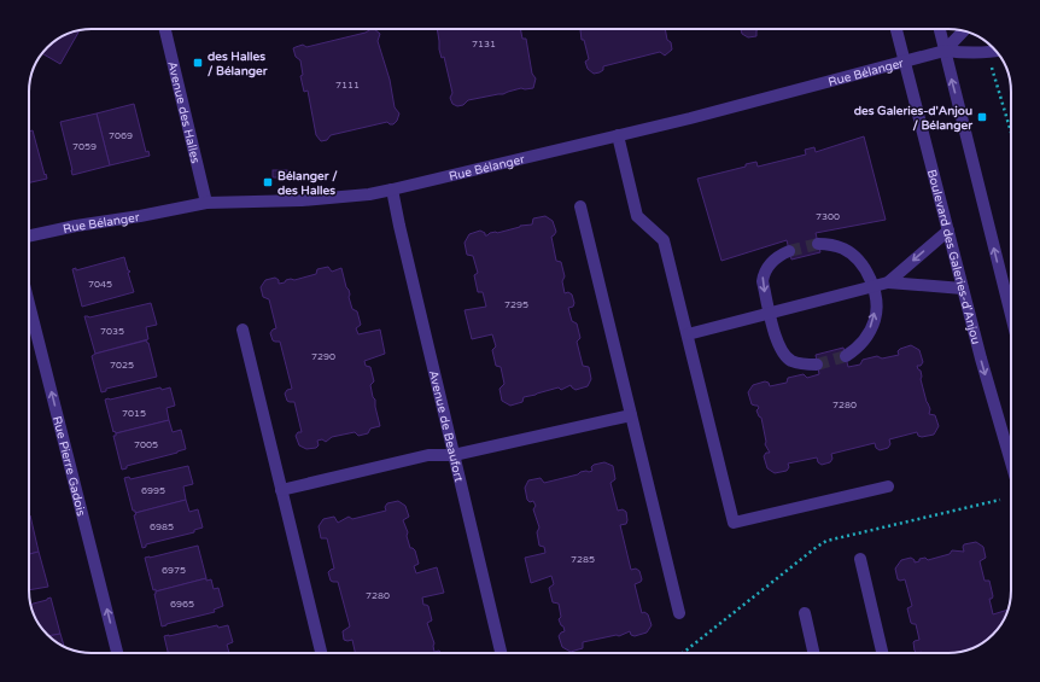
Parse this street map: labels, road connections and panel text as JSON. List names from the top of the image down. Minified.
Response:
{"streets":{"street":["Rue Bélanger","Avenue des Halles","Boulevard des Galeries-d'Anjou","Avenue de Beaufort","Rue Pierre Gadois"]},"crossings":[["Rue Bélanger","Avenue des Halles"],["Rue Bélanger","Boulevard des Galeries-d'Anjou"],["Rue Bélanger","Avenue de Beaufort"]],"one_way":["Boulevard des Galeries-d'Anjou","Rue Pierre Gadois"],"places":{"transit":["des Halles / Bélanger","des Galeries-d'Anjou / Bélanger","Bélanger / des Halles"]},"house_numbers":["7131","7111","7069","7059","7300","7045","7295","7035","7290","7025","7280","7015","7005","6995","6985","7285","6975","7280","6965"]}
